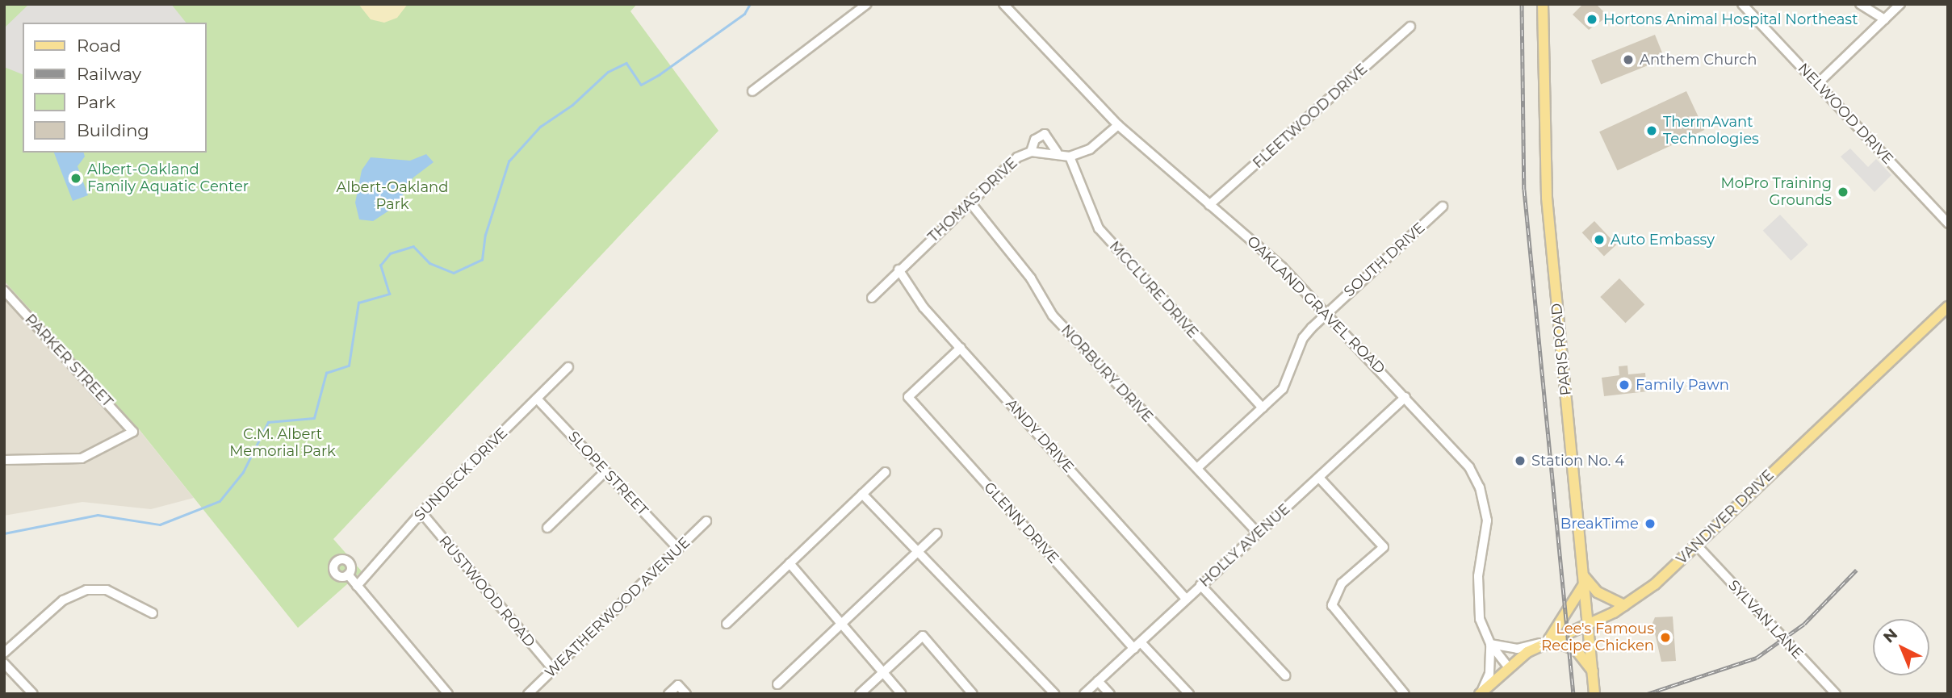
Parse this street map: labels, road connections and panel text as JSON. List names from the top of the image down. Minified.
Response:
{"streets":{"main road":["PARIS ROAD","VANDIVER DRIVE"],"street":["NELWOOD DRIVE","FLEETWOOD DRIVE","THOMAS DRIVE","SOUTH DRIVE","MCCLURE DRIVE","OAKLAND GRAVEL ROAD","PARKER STREET","NORBURY DRIVE","ANDY DRIVE","SLOPE STREET","SUNDECK DRIVE","GLENN DRIVE","HOLLY AVENUE","RUSTWOOD ROAD","WEATHERWOOD AVENUE","SYLVAN LANE"]},"crossings":[["FLEETWOOD DRIVE","OAKLAND GRAVEL ROAD"],["THOMAS DRIVE","MCCLURE DRIVE"],["THOMAS DRIVE","NORBURY DRIVE"],["THOMAS DRIVE","ANDY DRIVE"],["SOUTH DRIVE","MCCLURE DRIVE"],["SOUTH DRIVE","OAKLAND GRAVEL ROAD"],["SOUTH DRIVE","NORBURY DRIVE"],["OAKLAND GRAVEL ROAD","VANDIVER DRIVE"],["OAKLAND GRAVEL ROAD","HOLLY AVENUE"],["PARIS ROAD","VANDIVER DRIVE"],["NORBURY DRIVE","HOLLY AVENUE"],["ANDY DRIVE","GLENN DRIVE"],["ANDY DRIVE","HOLLY AVENUE"],["SLOPE STREET","SUNDECK DRIVE"],["SLOPE STREET","WEATHERWOOD AVENUE"],["SUNDECK DRIVE","RUSTWOOD ROAD"],["VANDIVER DRIVE","SYLVAN LANE"],["GLENN DRIVE","HOLLY AVENUE"],["RUSTWOOD ROAD","WEATHERWOOD AVENUE"]],"parks":["Albert-Oakland Park","C.M. Albert Memorial Park"],"places":["Hortons Animal Hospital Northeast","Anthem Church","ThermAvant Technologies","Albert-Oakland Family Aquatic Center","MoPro Training Grounds","Auto Embassy","Family Pawn","Station No. 4","BreakTime","Lee's Famous Recipe Chicken"],"legend":["Road","Railway","Park","Building"],"north":"top left"}
